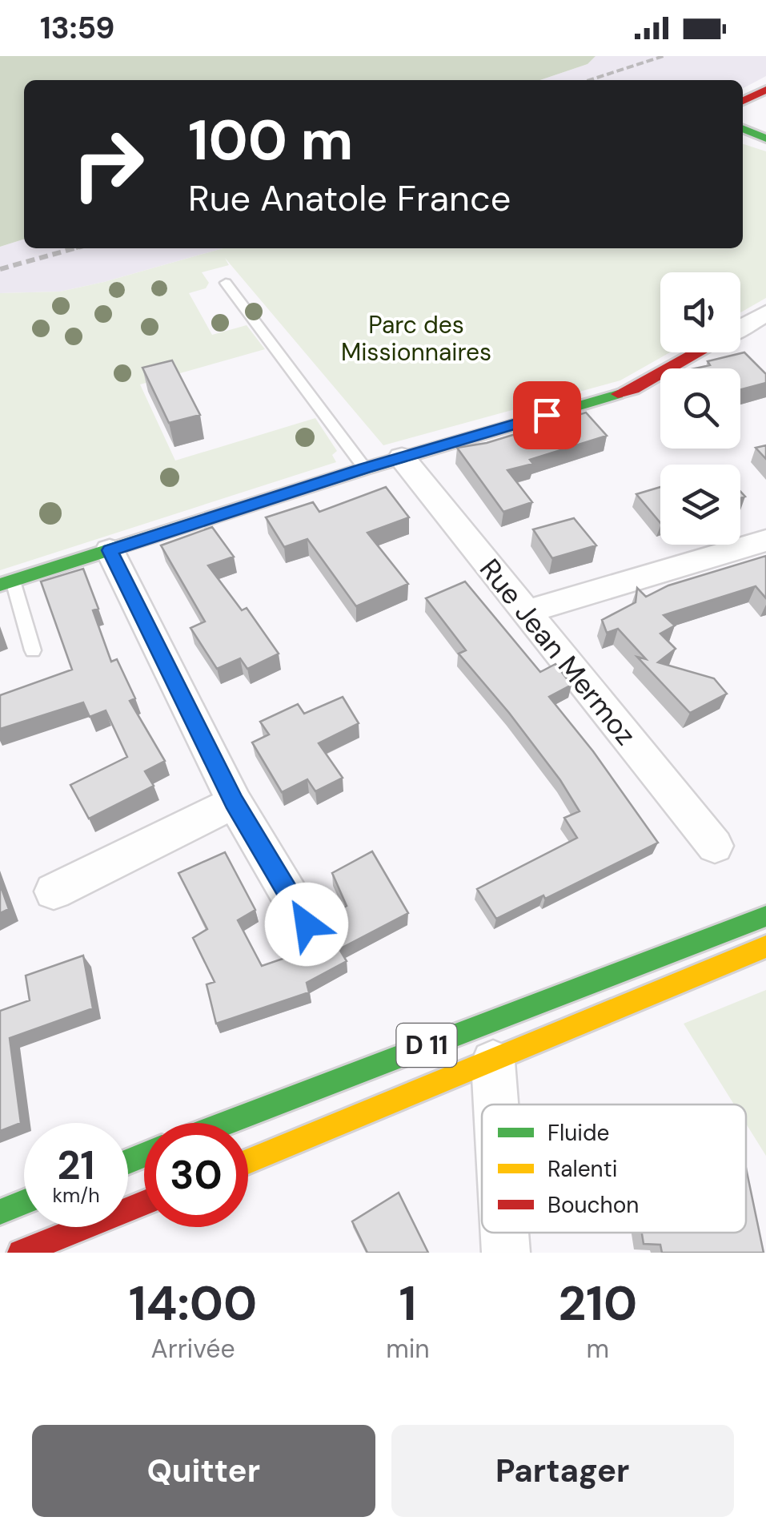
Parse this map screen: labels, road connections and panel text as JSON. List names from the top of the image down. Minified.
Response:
{"streets":{"street":["Rue Jean Mermoz","D 11"]},"parks":["Parc des Missionnaires"],"legend":["Fluide","Ralenti","Bouchon"],"page":{"status":"13:59","turn":["100 m","Rue Anatole France"],"speed":"21 km/h","limit":"30","eta":["14:00","Arrivée","1","min","210","m"],"buttons":["Quitter","Partager"]}}
